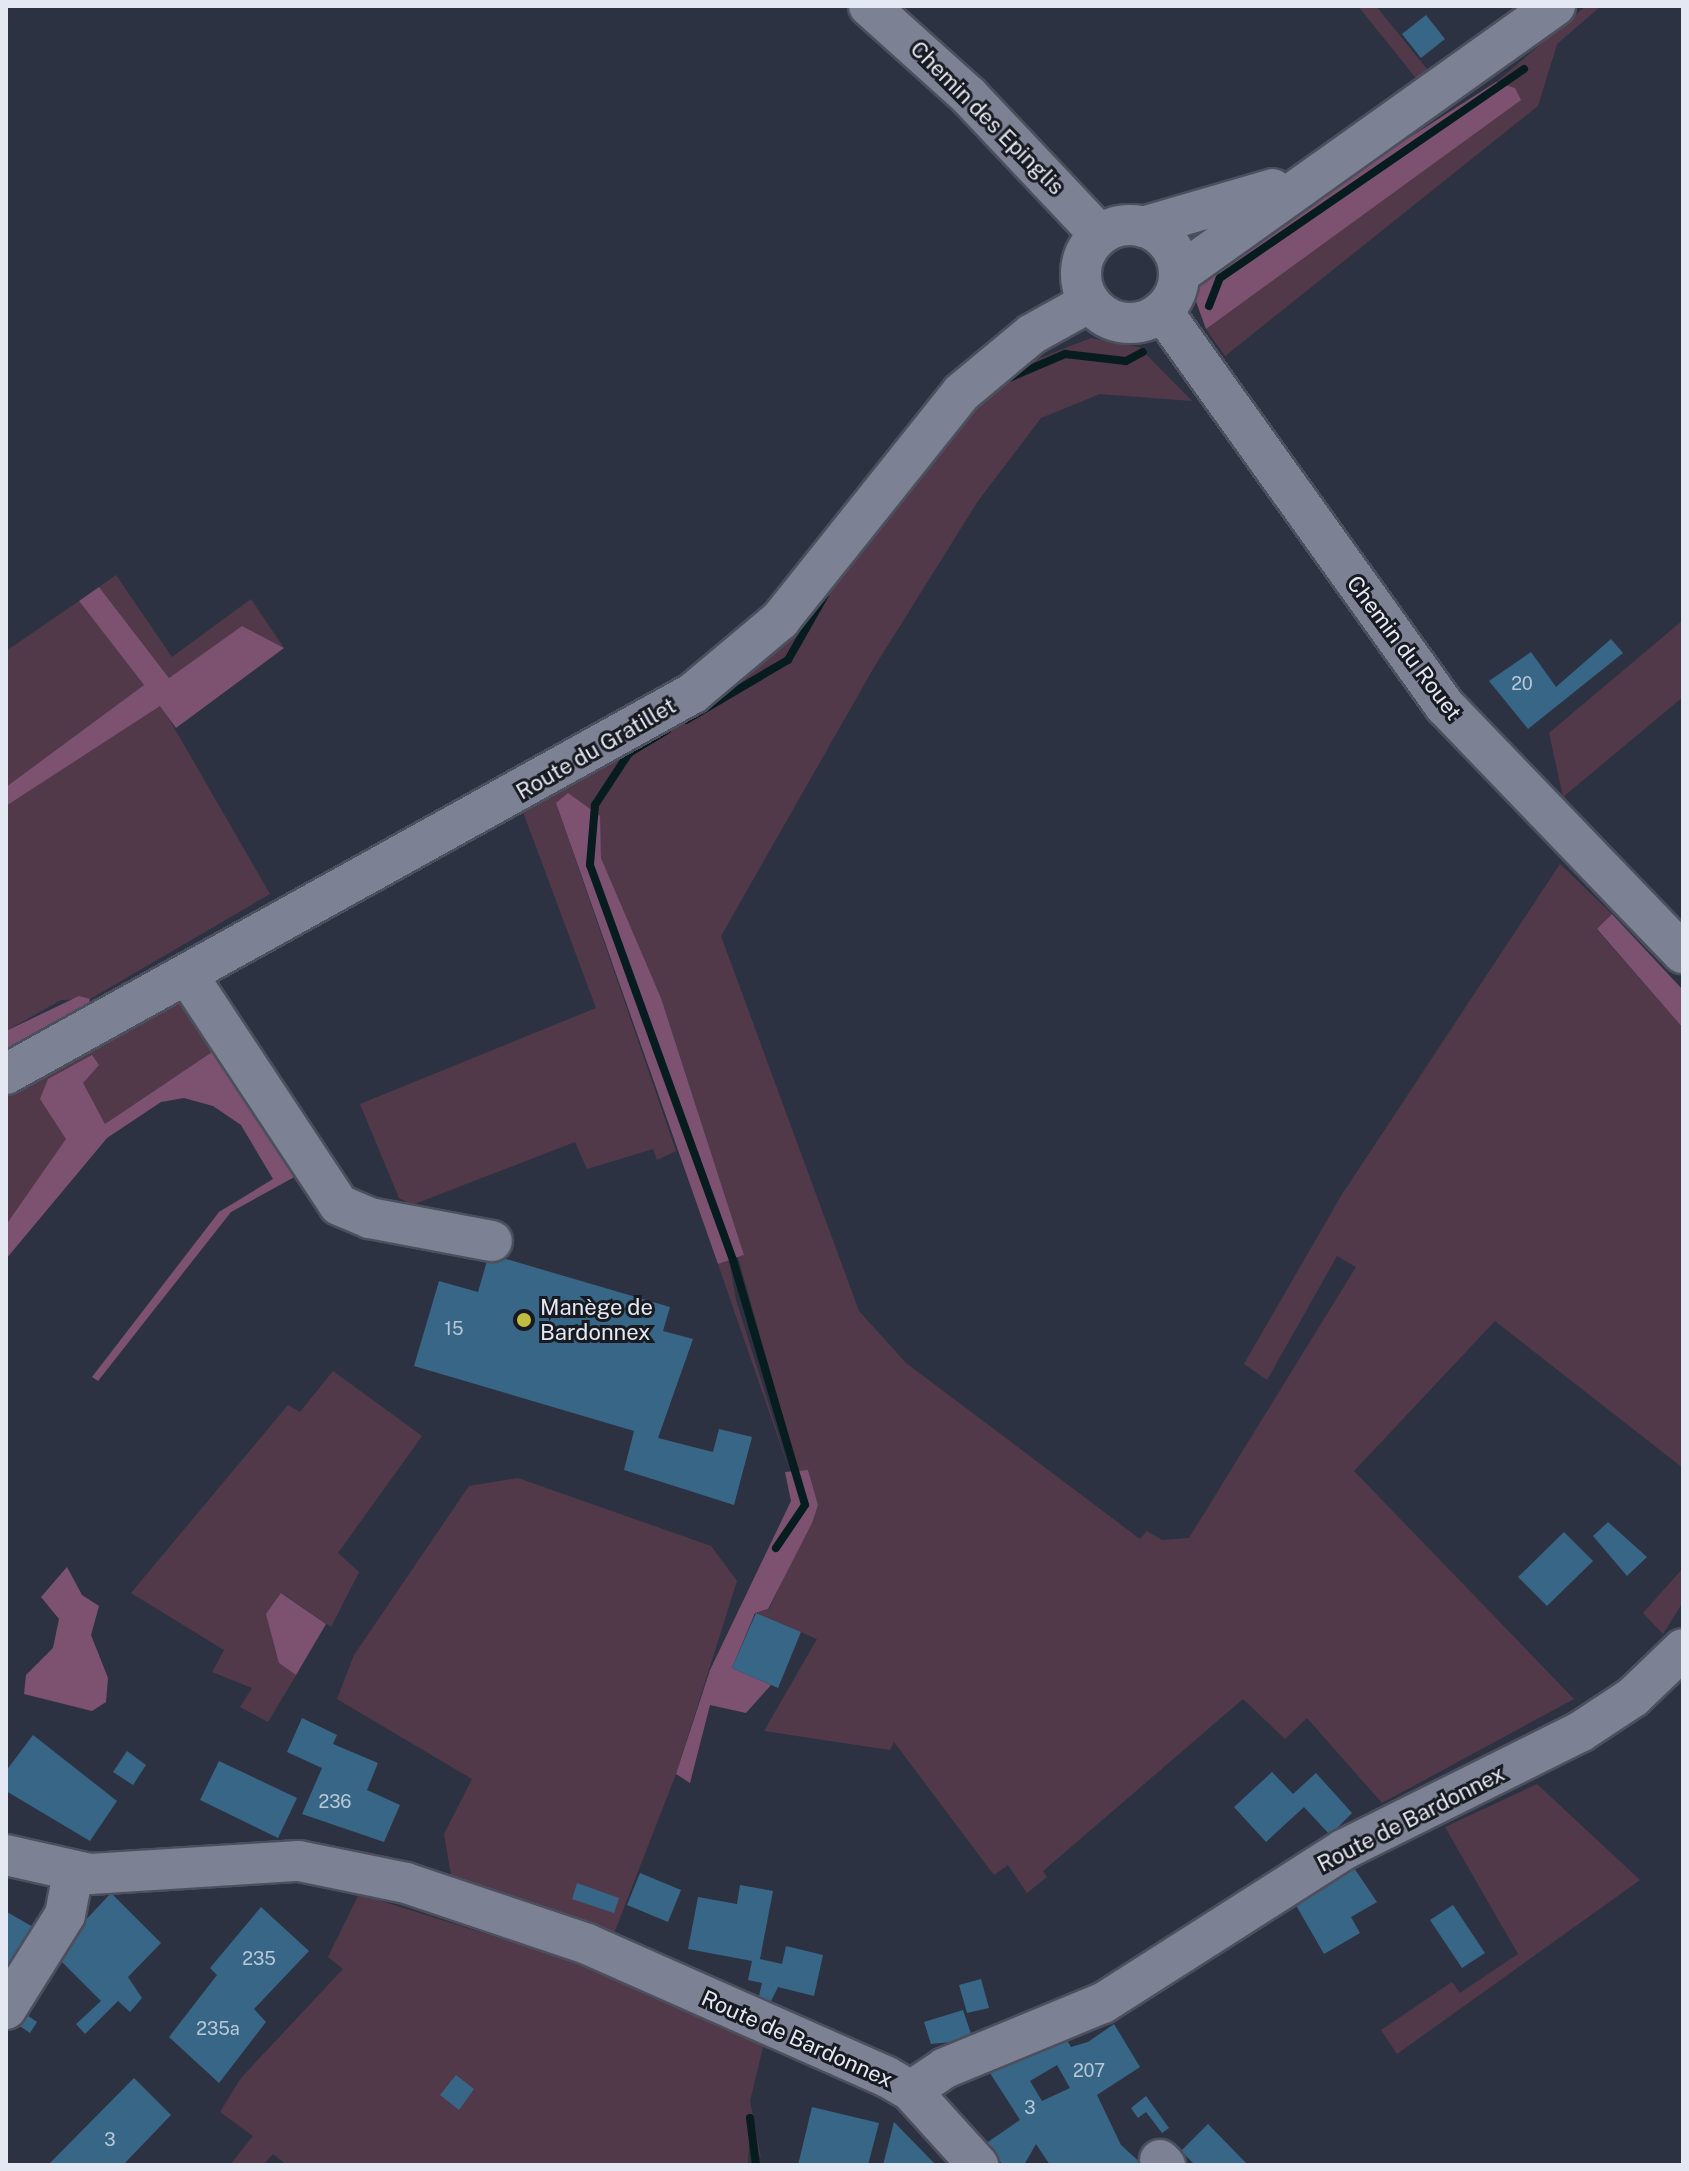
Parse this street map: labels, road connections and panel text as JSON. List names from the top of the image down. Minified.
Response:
{"streets":{"street":["Chemin des Epinglis","Chemin du Rouet","Route du Gratillet","Route de Bardonnex"]},"crossings":[["Chemin des Epinglis","Chemin du Rouet"],["Chemin des Epinglis","Route du Gratillet"],["Chemin du Rouet","Route du Gratillet"]],"places":["Manège de Bardonnex"],"house_numbers":["20","15","236","235","235a","207","3","3"]}
